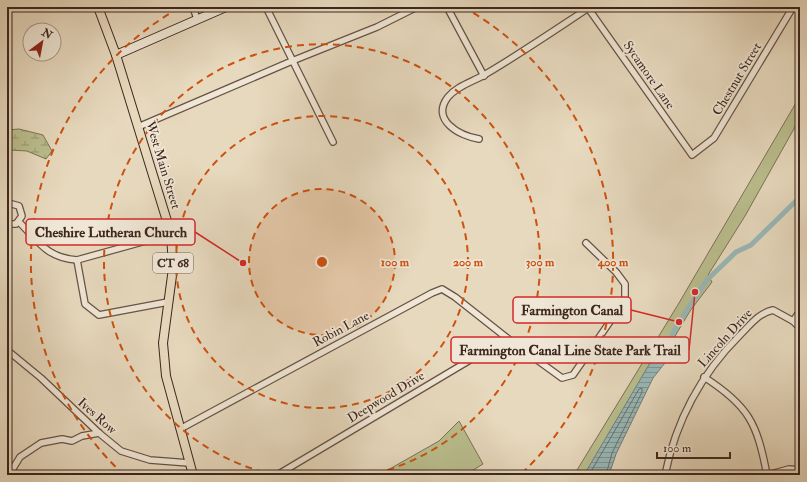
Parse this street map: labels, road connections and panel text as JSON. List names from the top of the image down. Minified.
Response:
{"streets":{"main road":["West Main Street","CT 68"],"street":["Sycamore Lane","Chestnut Street","Robin Lane","Lincoln Drive","Deepwood Drive","Ives Row"]},"crossings":[["Sycamore Lane","Chestnut Street"],["West Main Street","Robin Lane"],["West Main Street","Ives Row"],["Robin Lane","Deepwood Drive"]],"places":["Cheshire Lutheran Church","Farmington Canal Line State Park Trail","Farmington Canal"],"scale_bar":"100 m","north":"top right","rings":["100 m","200 m","300 m","400 m"]}
